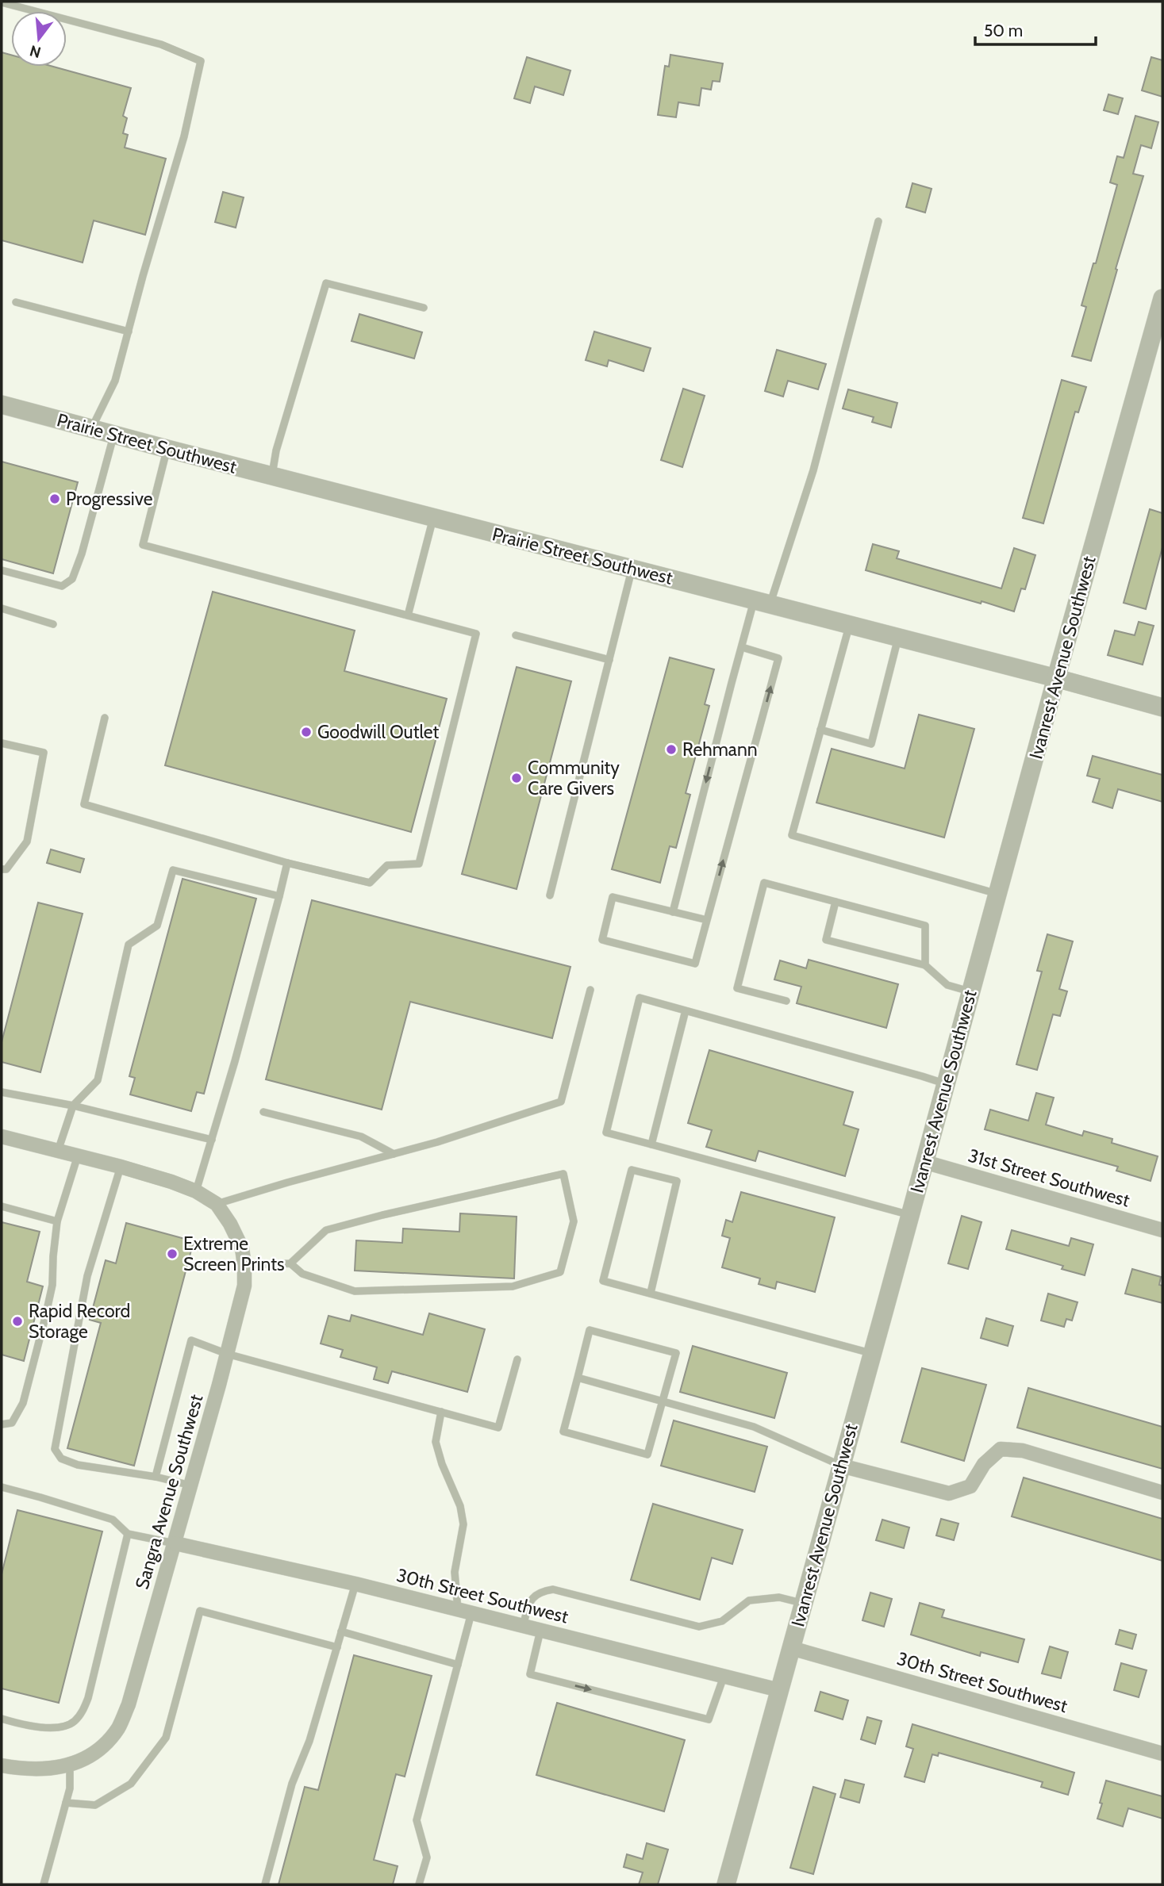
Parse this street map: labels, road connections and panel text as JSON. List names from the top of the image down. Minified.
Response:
{"streets":{"street":["Prairie Street Southwest","Ivanrest Avenue Southwest","31st Street Southwest","Sangra Avenue Southwest","30th Street Southwest"]},"crossings":[["Prairie Street Southwest","Ivanrest Avenue Southwest"],["Ivanrest Avenue Southwest","31st Street Southwest"],["Ivanrest Avenue Southwest","30th Street Southwest"],["Sangra Avenue Southwest","30th Street Southwest"]],"places":["Progressive","Goodwill Outlet","Rehmann","Community Care Givers","Extreme Screen Prints","Rapid Record Storage"],"scale_bar":"50 m","north":"bottom"}
